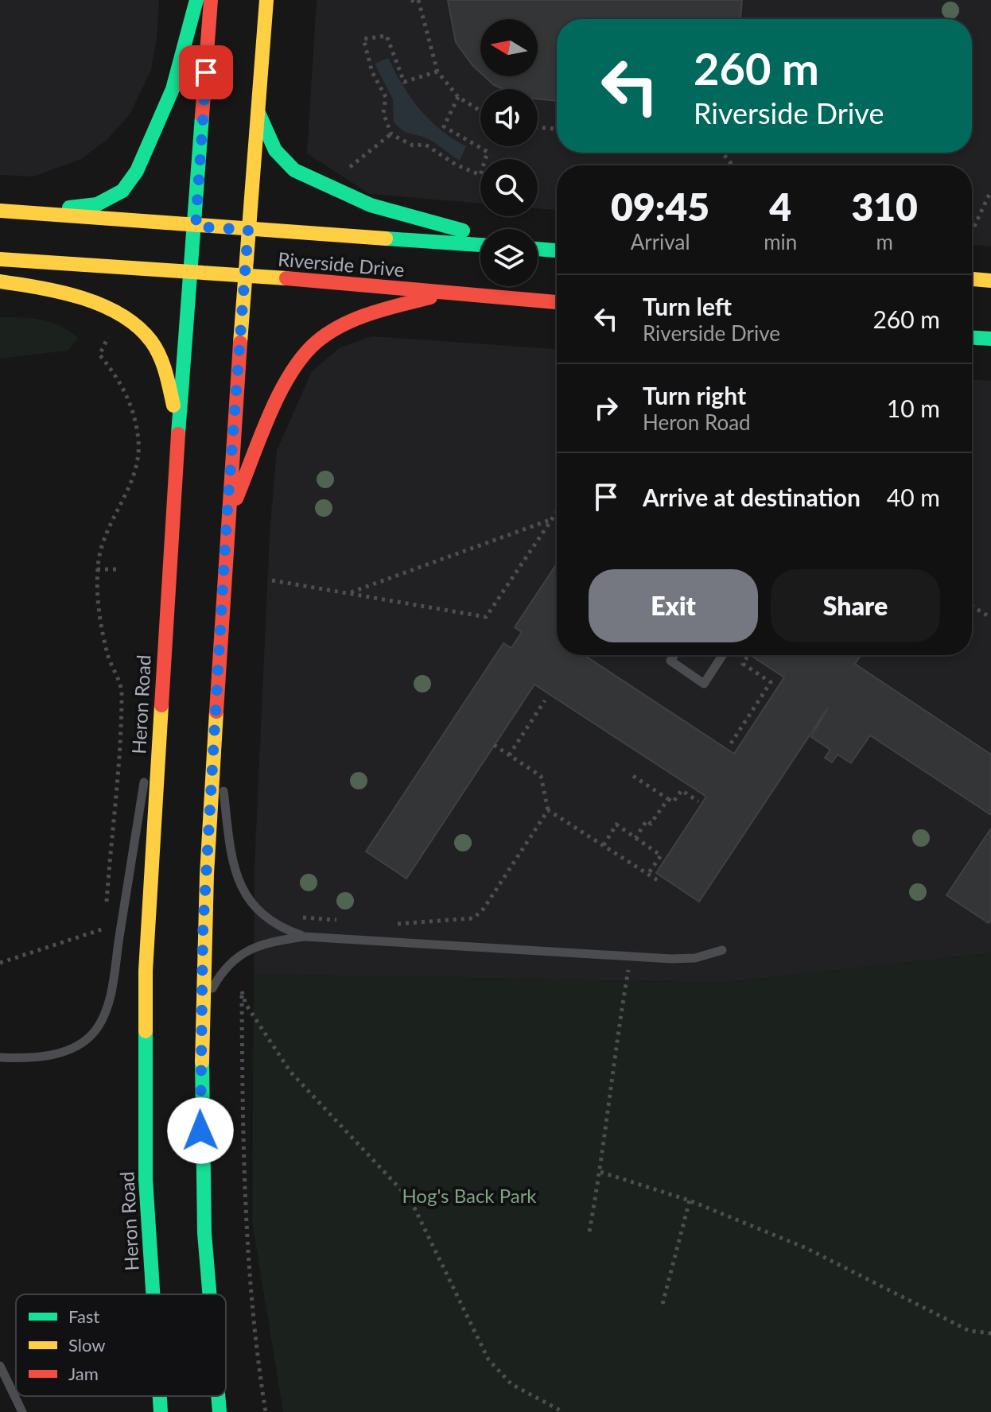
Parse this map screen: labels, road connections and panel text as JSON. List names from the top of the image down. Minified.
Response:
{"streets":{"main road":["Riverside Drive","Heron Road"]},"crossings":[["Riverside Drive","Heron Road"]],"parks":["Hog's Back Park"],"legend":["Fast","Slow","Jam"],"north":"left","page":{"turn":["260 m","Riverside Drive"],"eta":["09:45","Arrival","4","min","310","m"],"list":[{"name":"Turn left","note":"Riverside Drive","value":"260 m"},{"name":"Turn right","note":"Heron Road","value":"10 m"},{"name":"Arrive at destination","value":"40 m"}],"buttons":["Exit","Share"]}}
